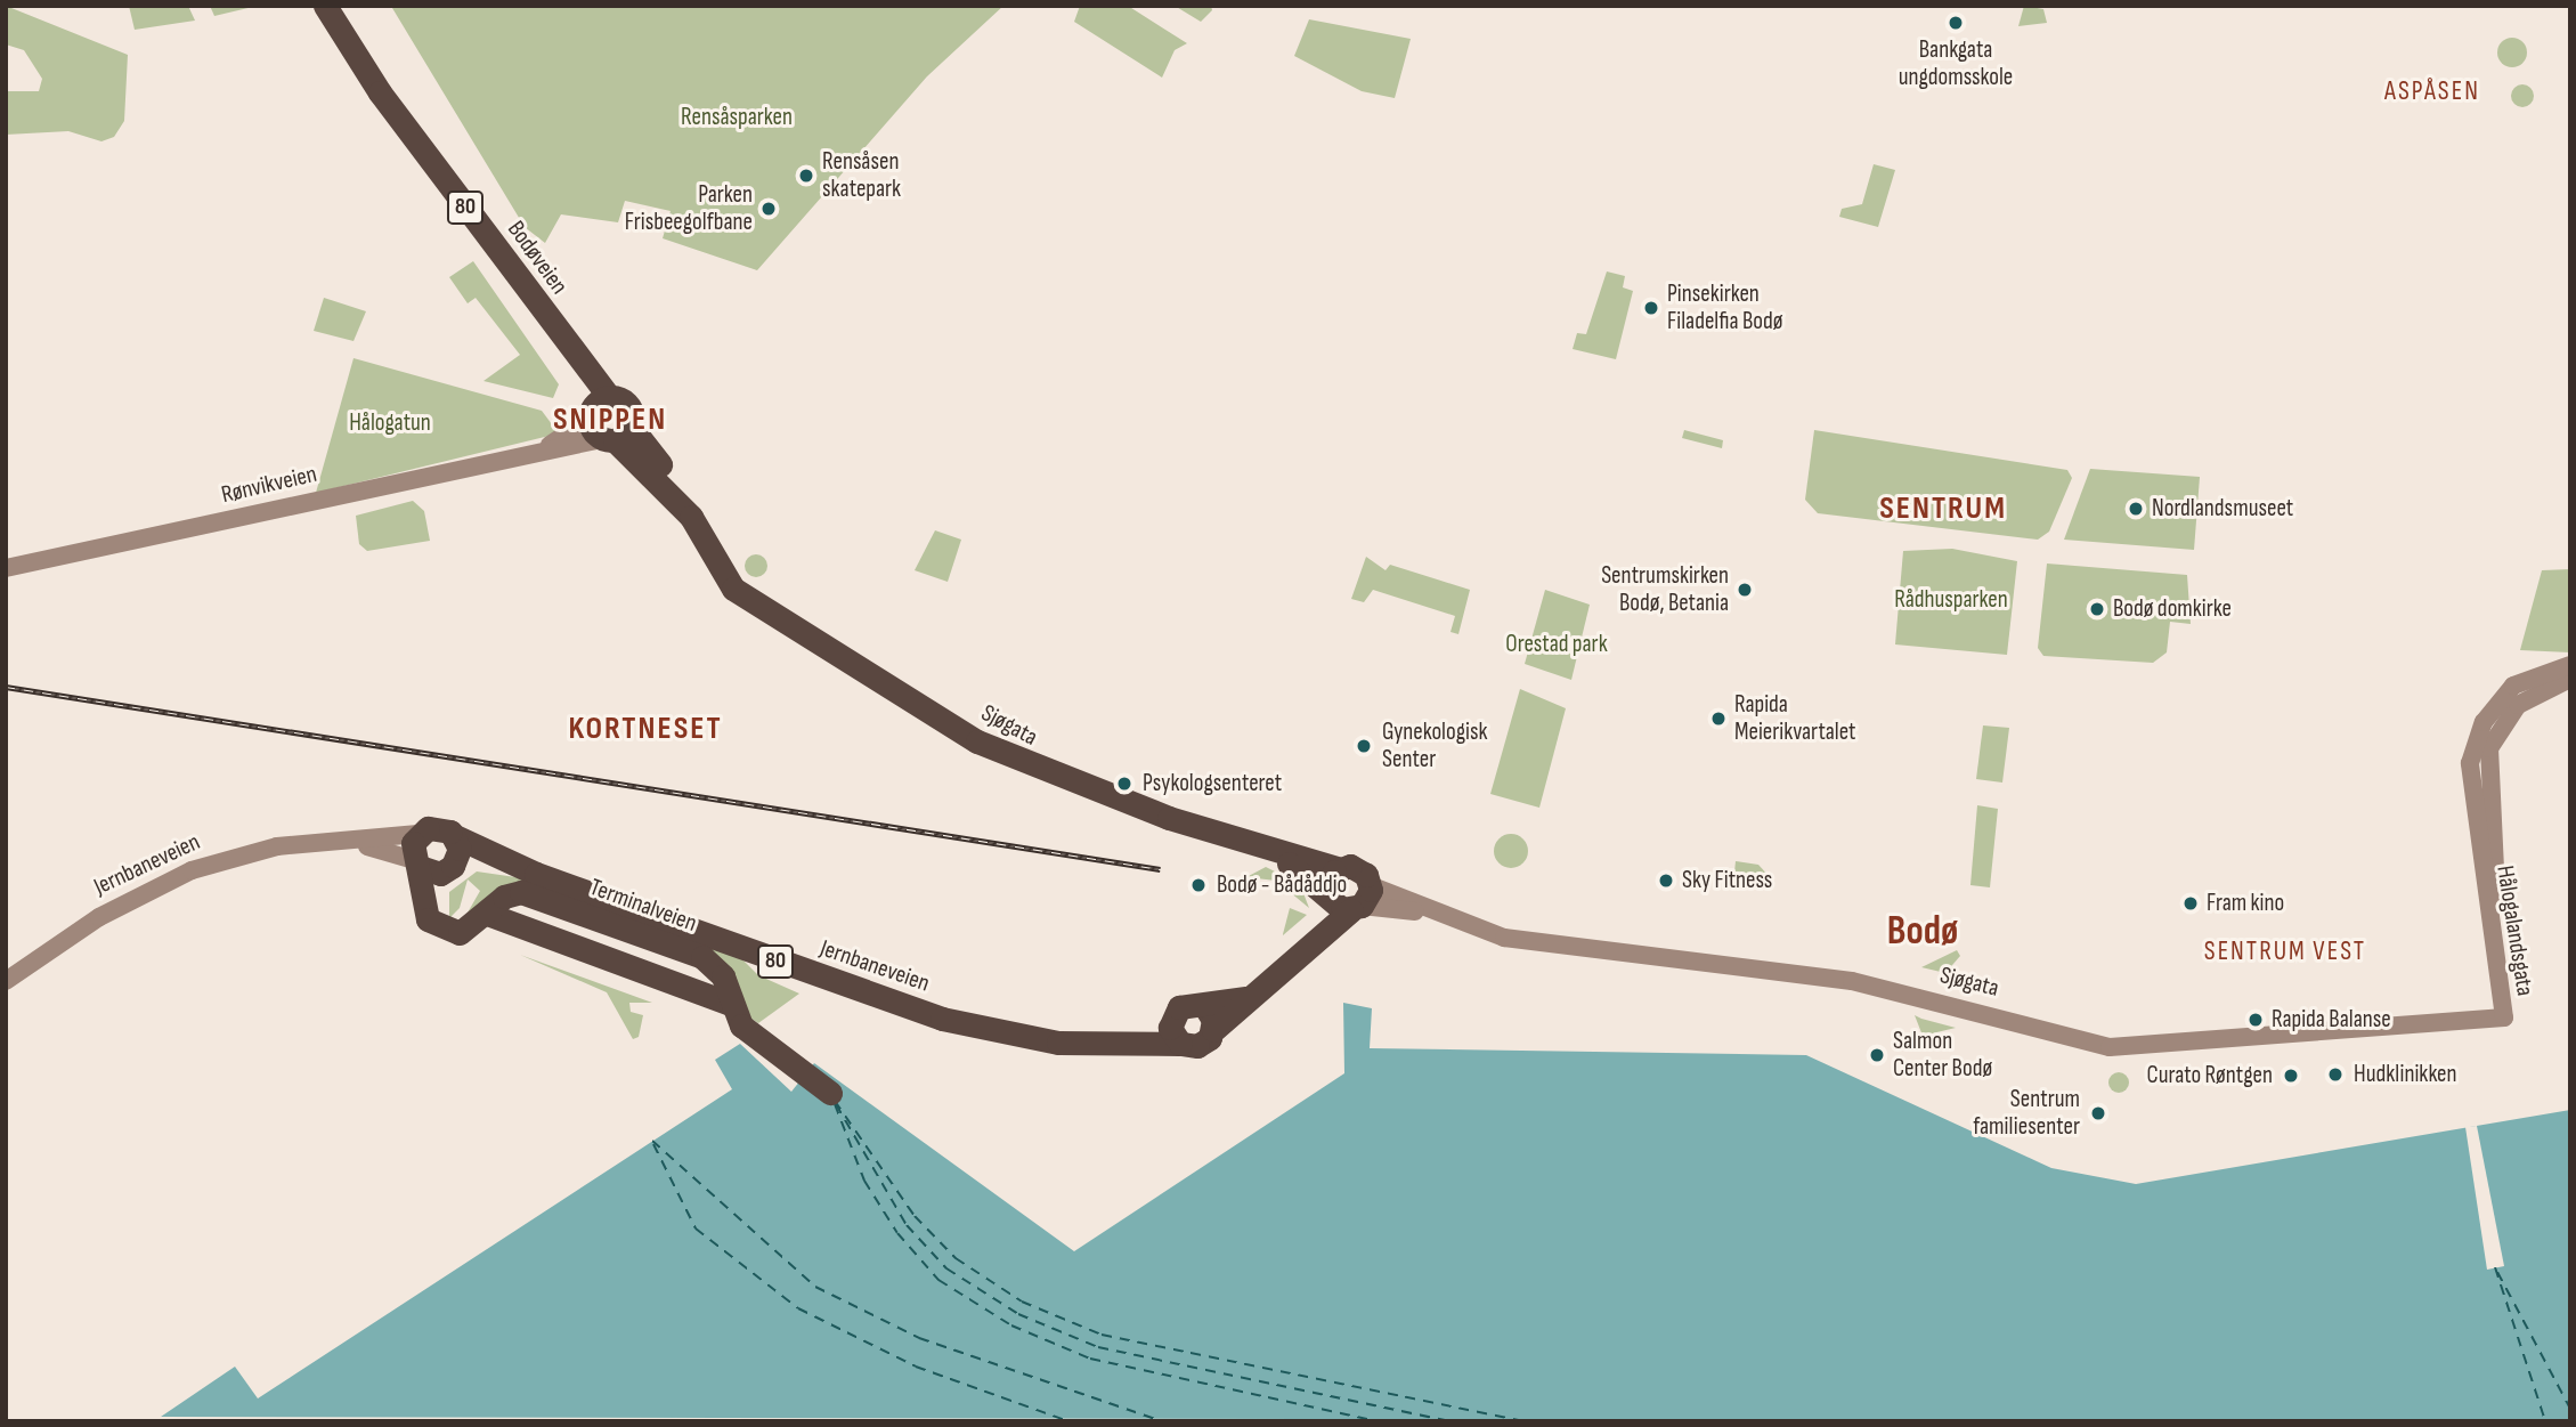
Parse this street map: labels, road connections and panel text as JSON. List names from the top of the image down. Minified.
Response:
{"streets":{"highway":["80","Bodøveien","Sjøgata","Jernbaneveien","Terminalveien"],"street":["Rønvikveien","Hålogalandsgata"]},"crossings":[["80","Terminalveien"],["Bodøveien","Rønvikveien"],["Bodøveien","Sjøgata"],["Rønvikveien","Sjøgata"],["Sjøgata","Jernbaneveien"],["Sjøgata","Hålogalandsgata"]],"districts":["ASPÅSEN","SNIPPEN","SENTRUM","KORTNESET","Bodø","SENTRUM VEST"],"parks":["Rensåsparken","Hålogatun","Rådhusparken","Orestad park"],"places":["Bankgata ungdomsskole","Rensåsen skatepark","Parken Frisbeegolfbane","Pinsekirken Filadelfia Bodø","Nordlandsmuseet","Sentrumskirken Bodø, Betania","Bodø domkirke","Rapida Meierikvartalet","Gynekologisk Senter","Psykologsenteret","Sky Fitness","Bodø - Bådåddjo","Fram kino","Rapida Balanse","Salmon Center Bodø","Hudklinikken","Curato Røntgen","Sentrum familiesenter"]}
